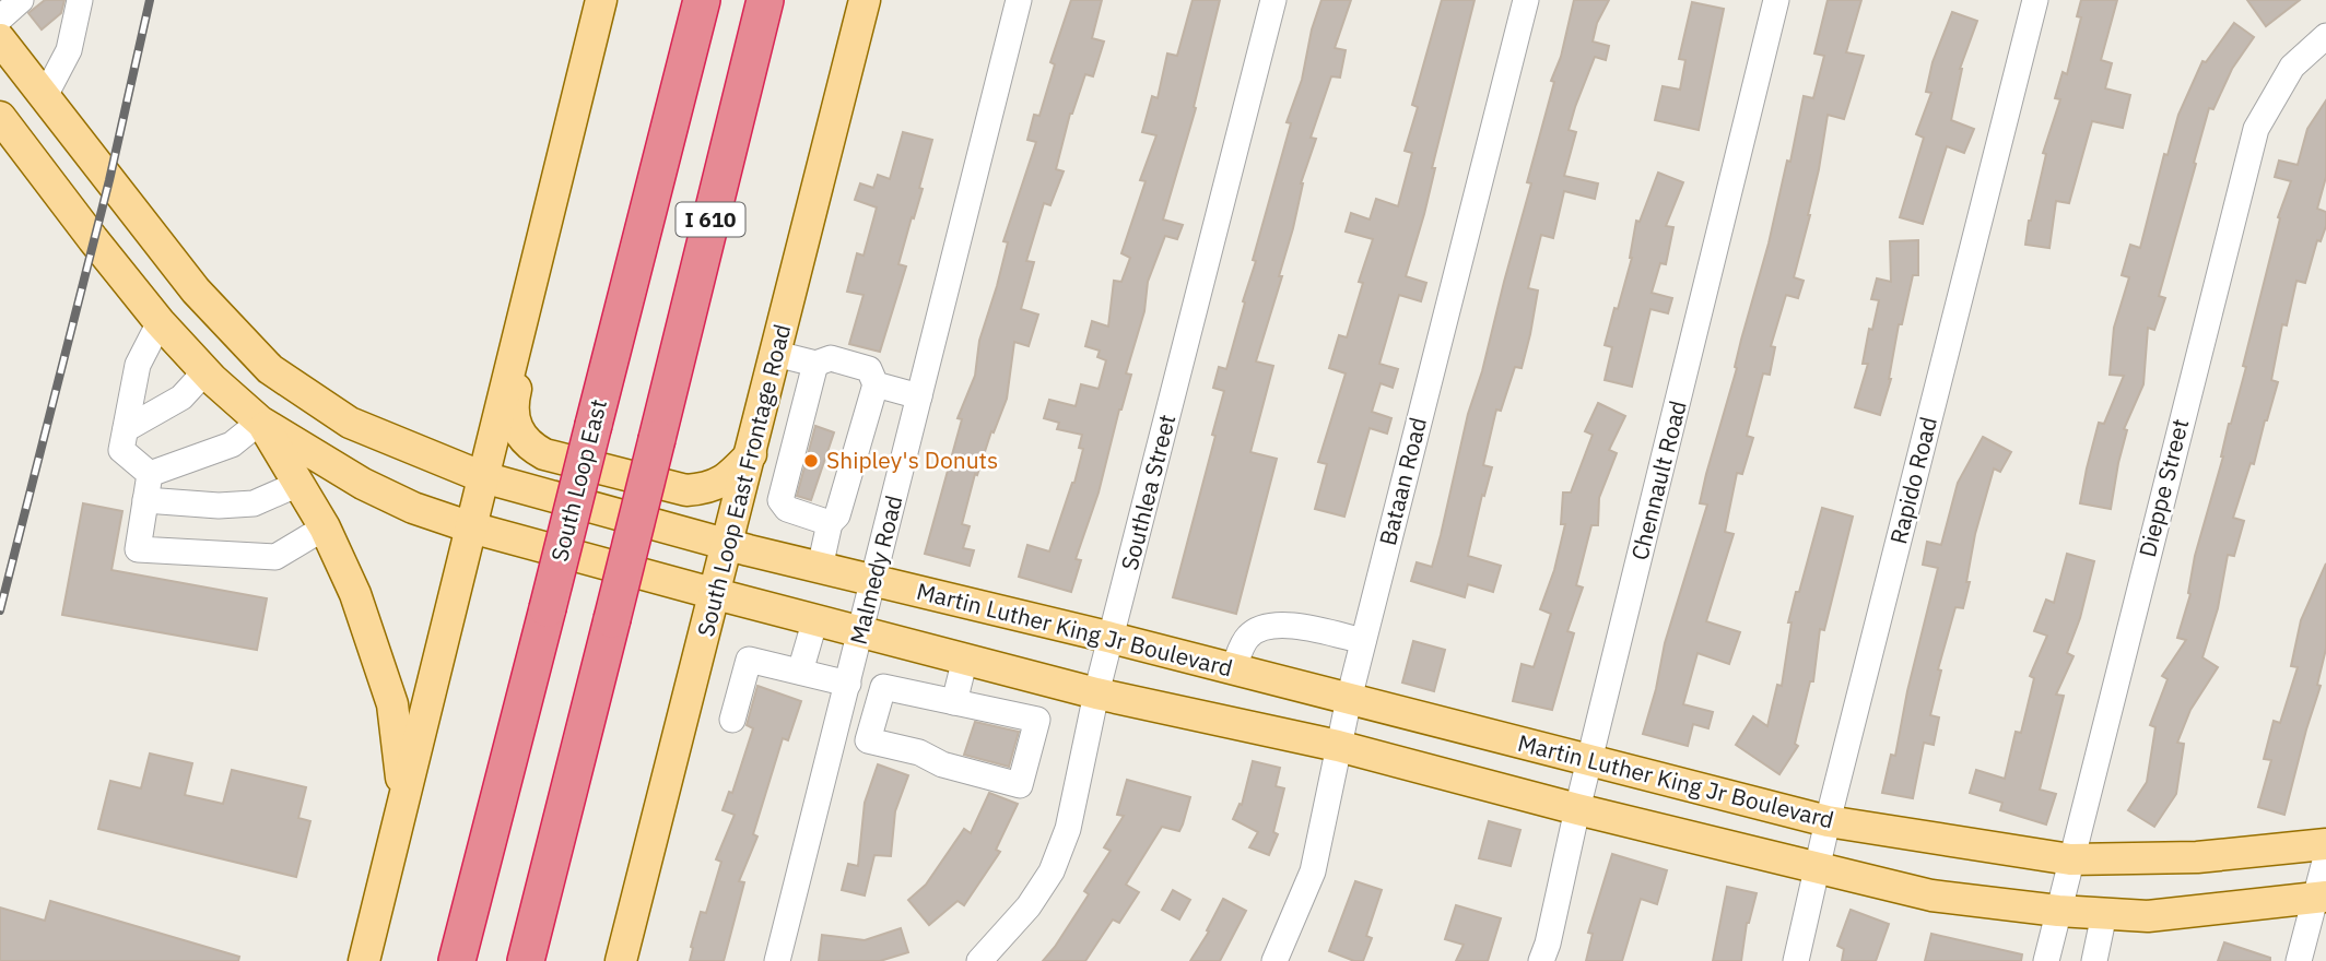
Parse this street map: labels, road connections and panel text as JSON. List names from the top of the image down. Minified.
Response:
{"streets":{"highway":["I 610","South Loop East"],"main road":["South Loop East Frontage Road","Martin Luther King Jr Boulevard"],"street":["Chennault Road","Rapido Road","Bataan Road","Dieppe Street","Southlea Street","Malmedy Road"]},"crossings":[["South Loop East Frontage Road","Martin Luther King Jr Boulevard"],["Chennault Road","Martin Luther King Jr Boulevard"],["Rapido Road","Martin Luther King Jr Boulevard"],["Bataan Road","Martin Luther King Jr Boulevard"],["Dieppe Street","Martin Luther King Jr Boulevard"],["Southlea Street","Martin Luther King Jr Boulevard"],["Malmedy Road","Martin Luther King Jr Boulevard"]],"places":["Shipley's Donuts"]}
